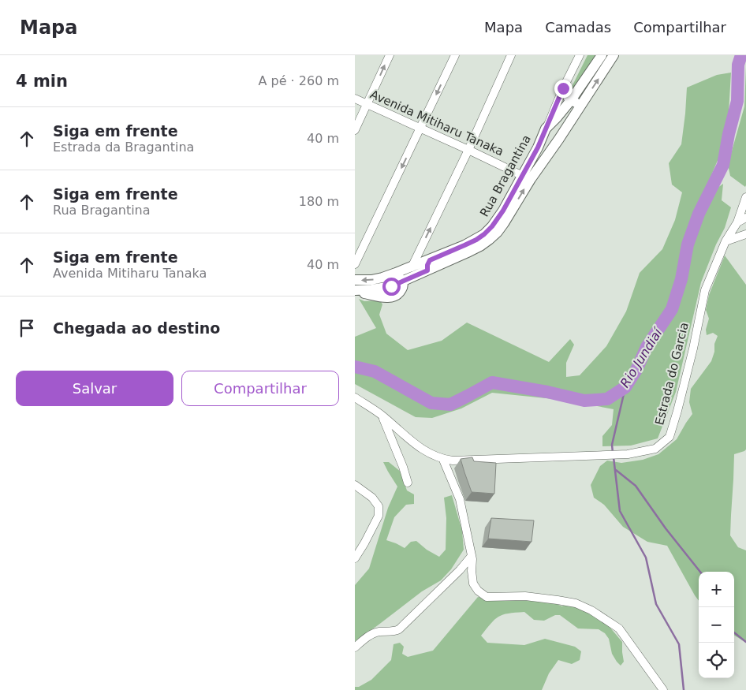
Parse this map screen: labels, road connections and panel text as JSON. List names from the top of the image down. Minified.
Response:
{"streets":{"main road":["Rua Bragantina"],"street":["Avenida Mitiharu Tanaka","Estrada do Garcia"]},"crossings":[["Avenida Mitiharu Tanaka","Rua Bragantina"]],"water":["Rio Jundiaí"],"page":{"header":"Mapa","nav":["Mapa","Camadas","Compartilhar"],"heading":["4 min","A pé · 260 m"],"list":[["Siga em frente","Estrada da Bragantina","40 m"],["Siga em frente","Rua Bragantina","180 m"],["Siga em frente","Avenida Mitiharu Tanaka","40 m"],"Chegada ao destino"],"buttons":["Salvar","Compartilhar"],"map_buttons":["+","−"]}}
